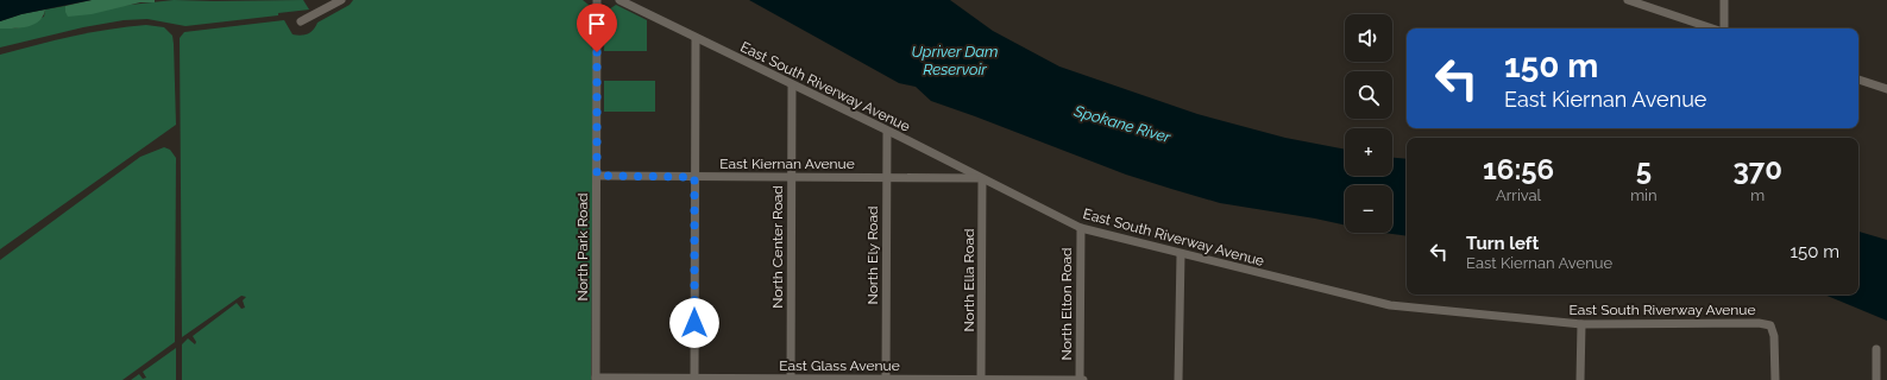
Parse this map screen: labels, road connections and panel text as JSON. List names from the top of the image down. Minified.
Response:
{"streets":{"street":["East South Riverway Avenue","East Kiernan Avenue","North Park Road","North Center Road","North Ely Road","North Ella Road","North Elton Road","East Glass Avenue"]},"crossings":[["East South Riverway Avenue","East Kiernan Avenue"],["East South Riverway Avenue","North Center Road"],["East South Riverway Avenue","North Ely Road"],["East South Riverway Avenue","North Ella Road"],["East South Riverway Avenue","North Elton Road"],["East Kiernan Avenue","North Park Road"],["East Kiernan Avenue","North Center Road"],["East Kiernan Avenue","North Ely Road"],["East Kiernan Avenue","North Ella Road"],["North Park Road","East Glass Avenue"],["North Center Road","East Glass Avenue"],["North Ely Road","East Glass Avenue"],["North Ella Road","East Glass Avenue"],["North Elton Road","East Glass Avenue"]],"water":["Upriver Dam Reservoir","Spokane River"],"page":{"map_buttons":["+","−"],"turn":["150 m","East Kiernan Avenue"],"eta":["16:56","Arrival","5","min","370","m"],"list":[{"name":"Turn left","note":"East Kiernan Avenue","value":"150 m"}]}}
